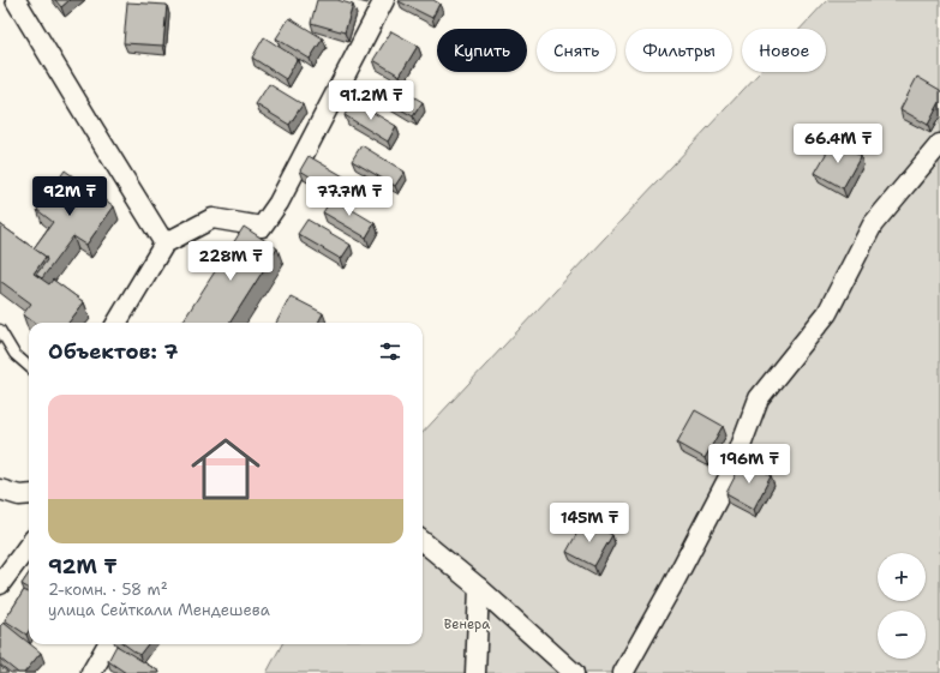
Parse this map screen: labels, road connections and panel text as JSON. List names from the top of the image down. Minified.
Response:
{"parks":["Венера"],"page":{"chip":["Купить","Снять","Фильтры","Новое"],"price":["91.2M ₸","66.4M ₸","92M ₸","77.7M ₸","228M ₸","196M ₸","145M ₸"],"heading":"Объектов: 7","list":[{"name":"92M ₸","note":"2-комн. · 58 m² · улица Сейткали Мендешева"}],"map_buttons":["+","−"]}}
